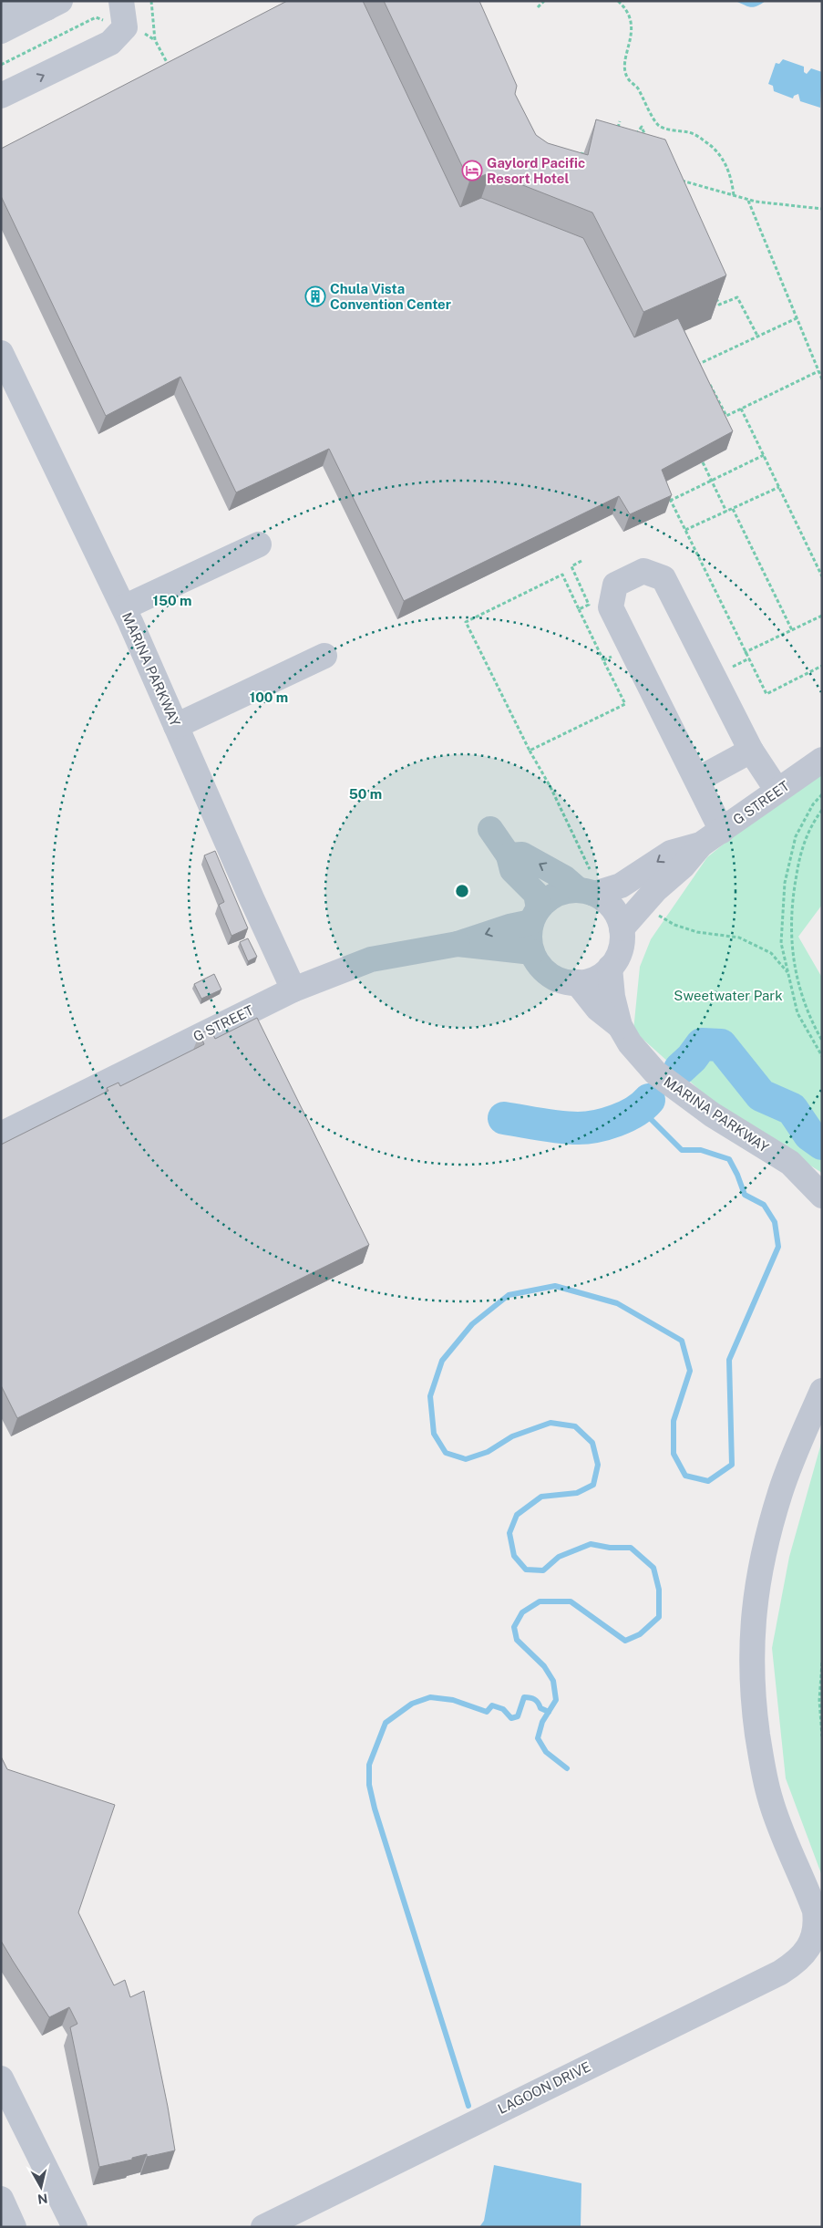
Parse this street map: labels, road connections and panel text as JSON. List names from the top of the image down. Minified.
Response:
{"streets":{"street":["MARINA PARKWAY","G STREET","LAGOON DRIVE"]},"crossings":[["MARINA PARKWAY","G STREET"]],"parks":["Sweetwater Park"],"places":{"hotel":["Gaylord Pacific Resort Hotel"],"building":["Chula Vista Convention Center"]},"north":"bottom","rings":["150 m","100 m","50 m"]}
